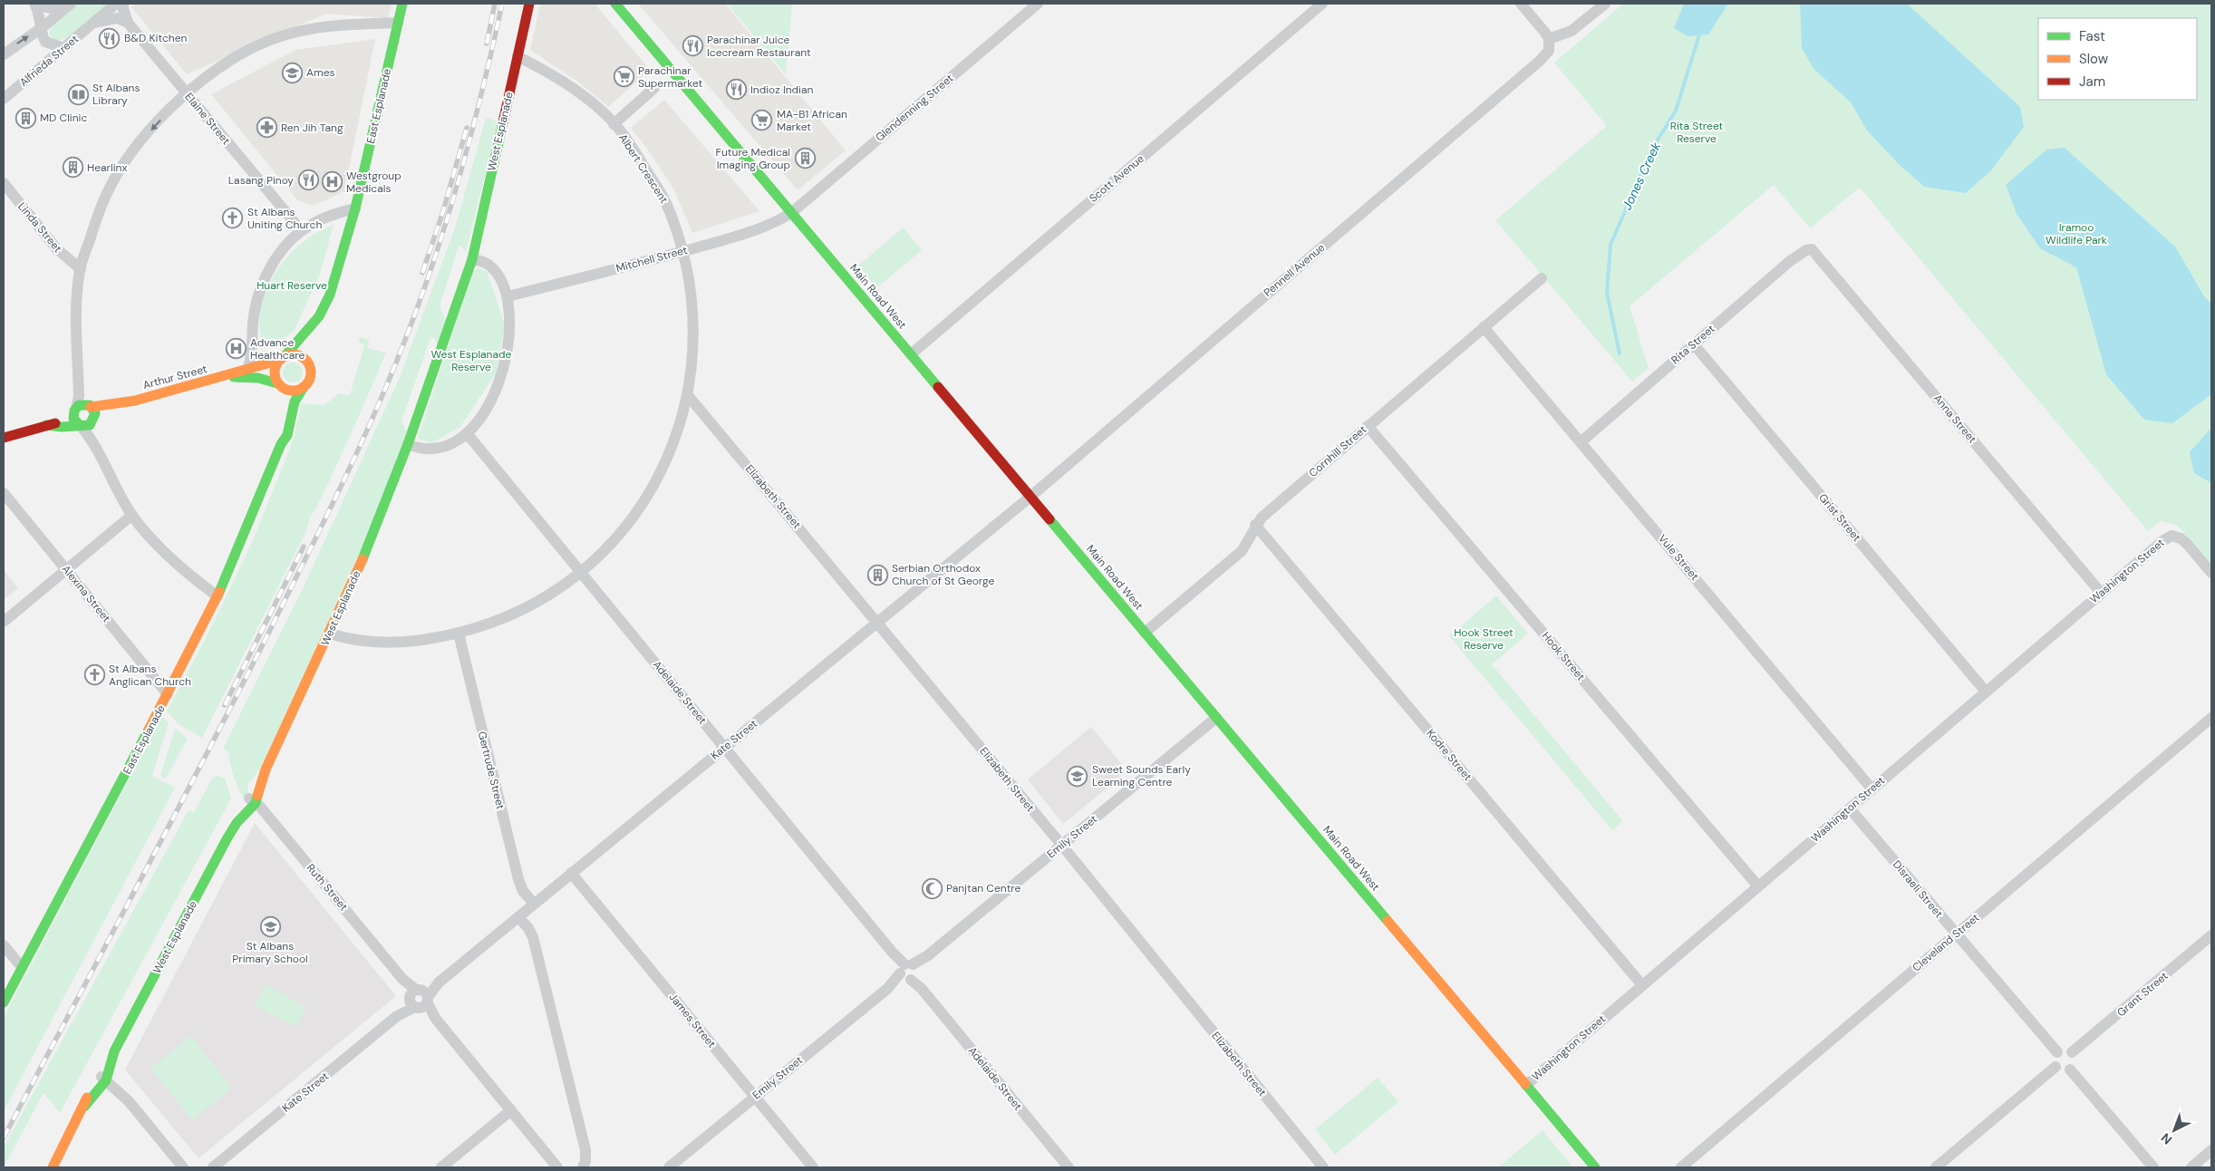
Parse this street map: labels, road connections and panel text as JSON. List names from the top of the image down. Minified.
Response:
{"streets":{"street":["Alfrieda Street","East Esplanade","Glendenning Street","Elaine Street","West Esplanade","Albert Crescent","Scott Avenue","Linda Street","Mitchell Street","Pennell Avenue","Main Road West","Rita Street","Arthur Street","Anna Street","Cornhill Street","Elizabeth Street","Grist Street","Vule Street","Washington Street","Alexina Street","Hook Street","Adelaide Street","Kate Street","Kodre Street","Gertrude Street","Emily Street","Ruth Street","Disraeli Street","Cleveland Street","Grant Street","James Street"]},"crossings":[["Alfrieda Street","Elaine Street"],["East Esplanade","Arthur Street"],["East Esplanade","Alexina Street"],["Glendenning Street","Mitchell Street"],["Glendenning Street","Main Road West"],["West Esplanade","Albert Crescent"],["West Esplanade","Ruth Street"],["Albert Crescent","Mitchell Street"],["Albert Crescent","Elizabeth Street"],["Albert Crescent","Adelaide Street"],["Albert Crescent","Gertrude Street"],["Scott Avenue","Main Road West"],["Mitchell Street","Main Road West"],["Pennell Avenue","Main Road West"],["Pennell Avenue","Kate Street"],["Main Road West","Cornhill Street"],["Main Road West","Washington Street"],["Main Road West","Kate Street"],["Main Road West","Emily Street"],["Rita Street","Anna Street"],["Rita Street","Grist Street"],["Rita Street","Vule Street"],["Anna Street","Washington Street"],["Cornhill Street","Vule Street"],["Cornhill Street","Hook Street"],["Cornhill Street","Kodre Street"],["Elizabeth Street","Kate Street"],["Elizabeth Street","Emily Street"],["Grist Street","Washington Street"],["Vule Street","Washington Street"],["Washington Street","Hook Street"],["Washington Street","Kodre Street"],["Washington Street","Disraeli Street"],["Adelaide Street","Kate Street"],["Adelaide Street","Emily Street"],["Kate Street","Gertrude Street"],["Kate Street","Ruth Street"],["Kate Street","James Street"],["Emily Street","James Street"],["Disraeli Street","Cleveland Street"],["Disraeli Street","Grant Street"]],"water":["Jones Creek"],"parks":["Rita Street Reserve","Iramoo Wildlife Park","Huart Reserve","West Esplanade Reserve","Hook Street Reserve"],"places":{"restaurant":["B&D Kitchen","Parachinar Juice Icecream Restaurant","Indioz Indian","Lasang Pinoy"],"school or university":["Ames","Sweet Sounds Early Learning Centre","St Albans Primary School"],"supermarket":["Parachinar Supermarket","MA-B1 African Market"],"library":["St Albans Library"],"building":["MD Clinic","Future Medical Imaging Group","Hearlinx","Serbian Orthodox Church of St George"],"pharmacy":["Ren Jih Tang"],"hospital":["Westgroup Medicals","Advance Healthcare"],"church":["St Albans Uniting Church","St Albans Anglican Church"],"mosque":["Panjtan Centre"]},"legend":["Fast","Slow","Jam"],"north":"bottom left"}
